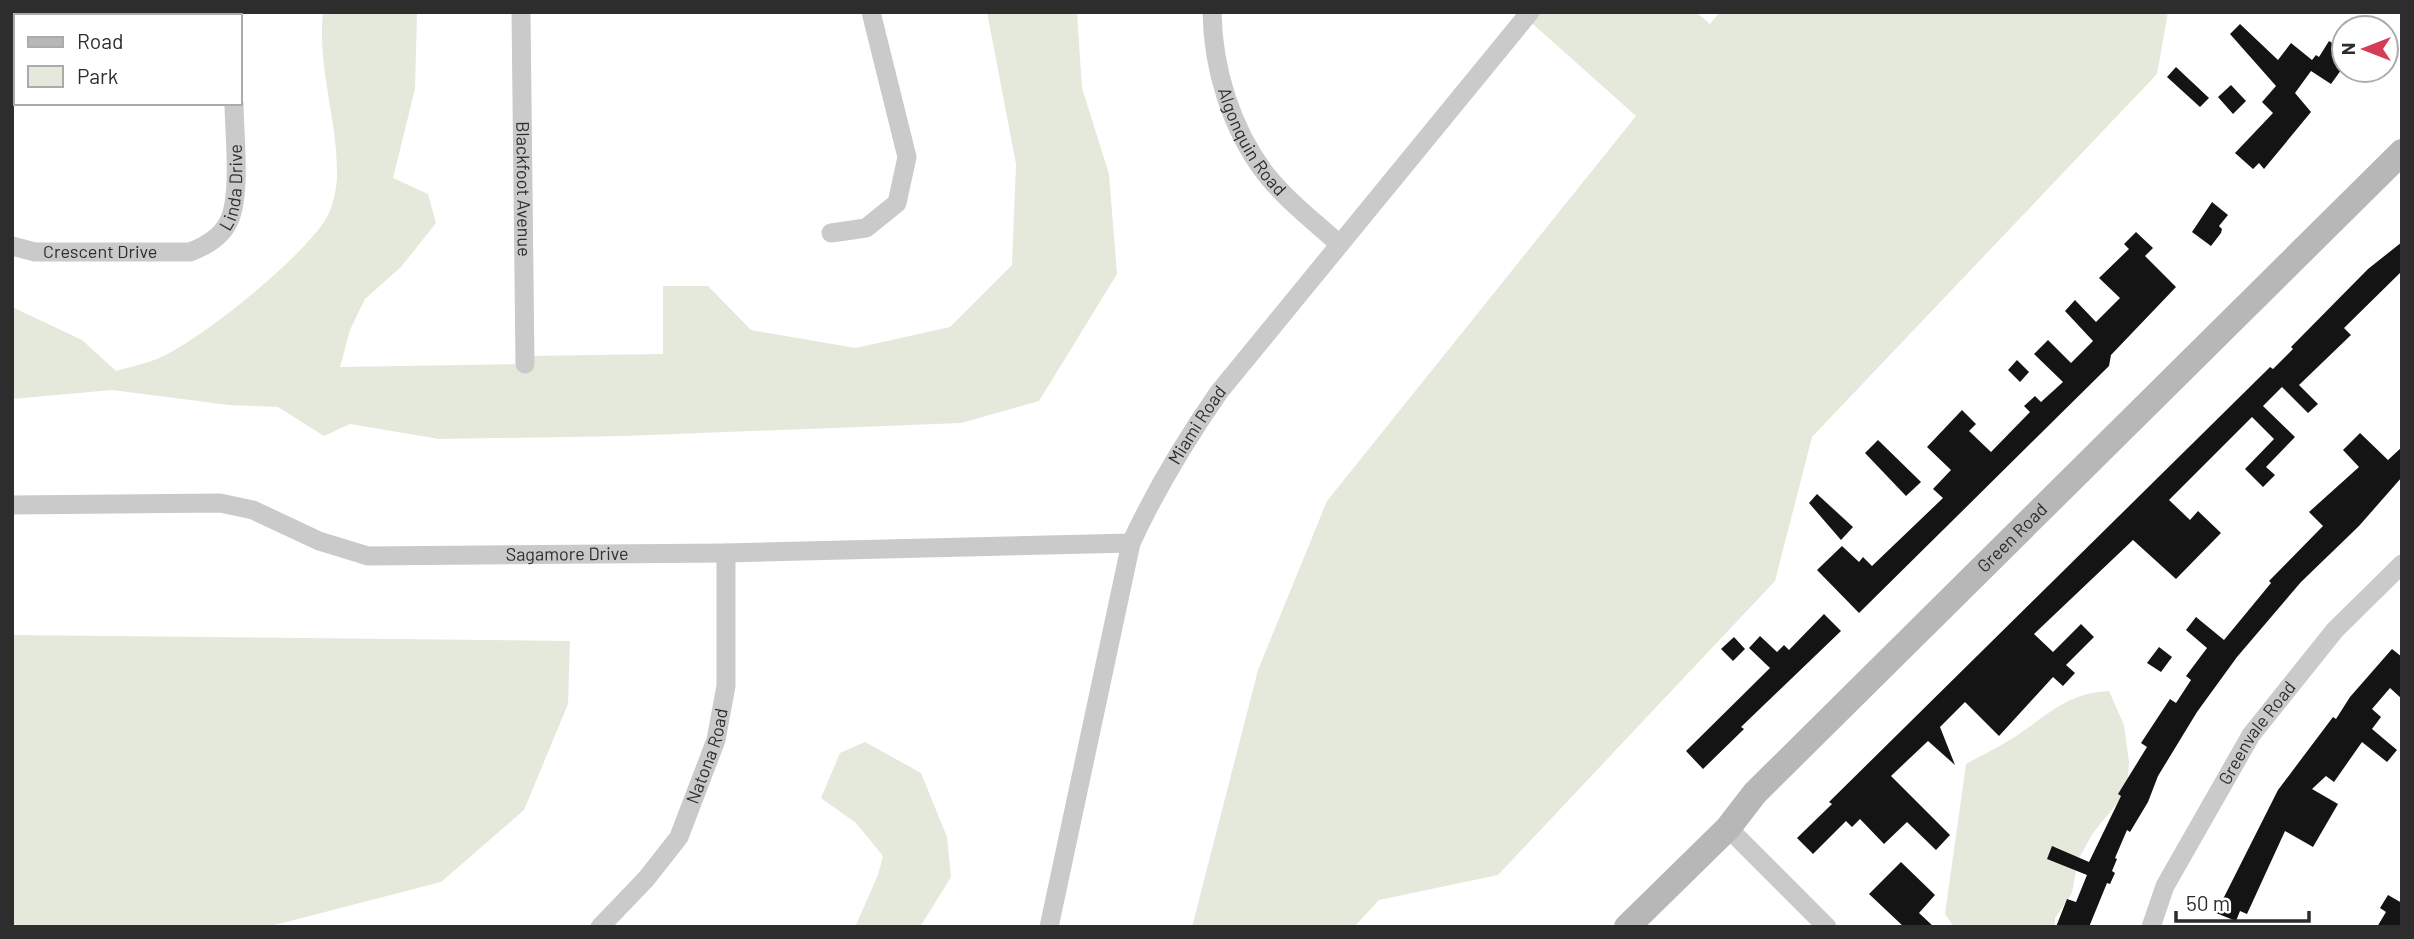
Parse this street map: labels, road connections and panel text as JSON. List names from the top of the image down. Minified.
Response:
{"streets":{"main road":["Green Road"],"street":["Algonquin Road","Linda Drive","Blackfoot Avenue","Crescent Drive","Miami Road","Sagamore Drive","Greenvale Road","Natona Road"]},"crossings":[["Algonquin Road","Miami Road"],["Linda Drive","Crescent Drive"],["Miami Road","Sagamore Drive"],["Sagamore Drive","Natona Road"]],"legend":["Road","Park"],"scale_bar":"50 m","north":"left"}
